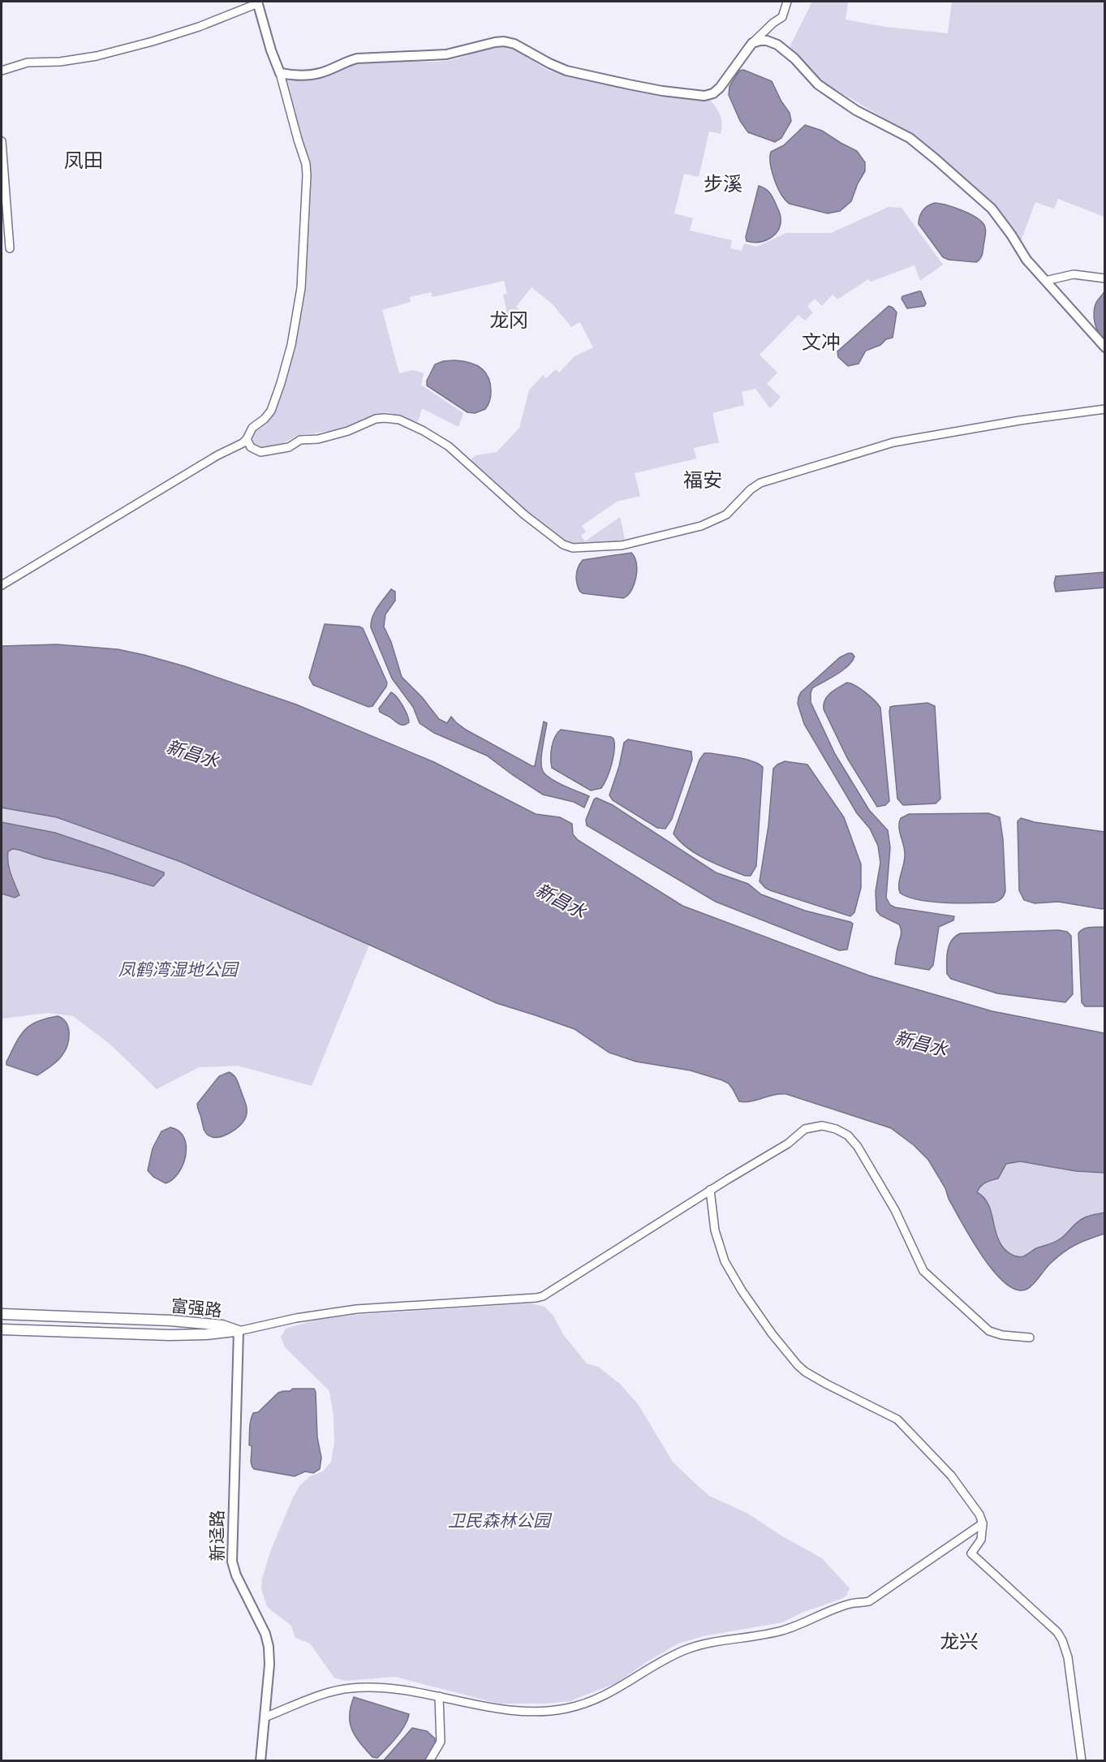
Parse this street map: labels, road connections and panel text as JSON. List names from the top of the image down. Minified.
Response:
{"streets":{"main road":["富强路"],"street":["新迳路"]},"crossings":[["富强路","新迳路"]],"districts":["凤田","步溪","龙冈","文冲","福安","龙兴"],"water":["新昌水"],"parks":["凤鹤湾湿地公园","卫民森林公园"]}
